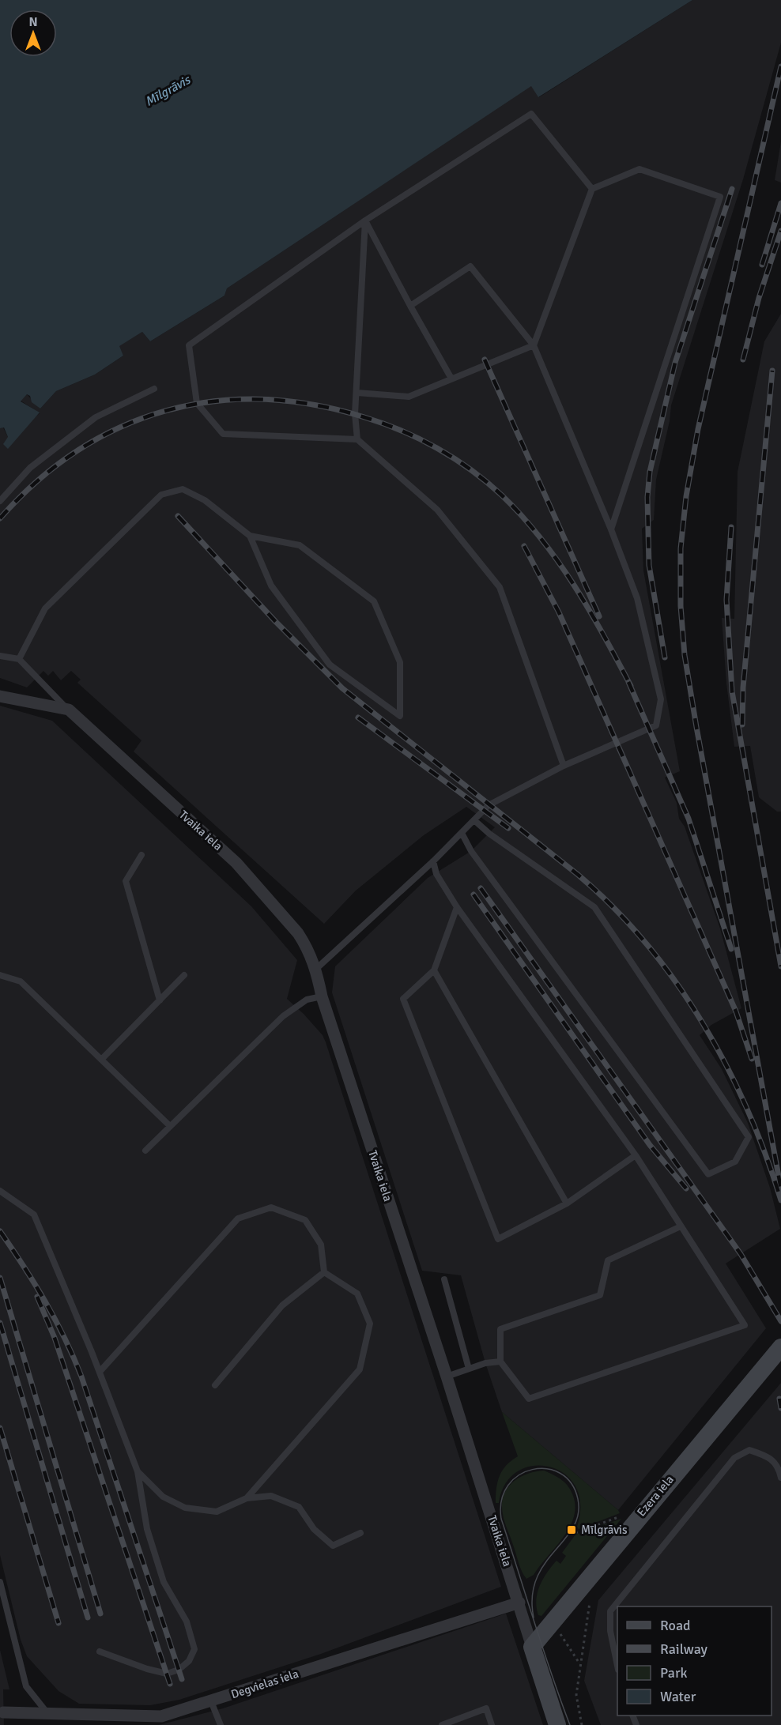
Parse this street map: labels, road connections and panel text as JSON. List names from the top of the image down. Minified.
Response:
{"streets":{"street":["Tvaika iela","Ezera iela","Degvielas iela"]},"crossings":[["Tvaika iela","Ezera iela"],["Tvaika iela","Degvielas iela"]],"water":["Mīlgrāvis"],"places":{"transit":["Mīlgrāvis"]},"legend":["Road","Railway","Park","Water"],"north":"top"}
